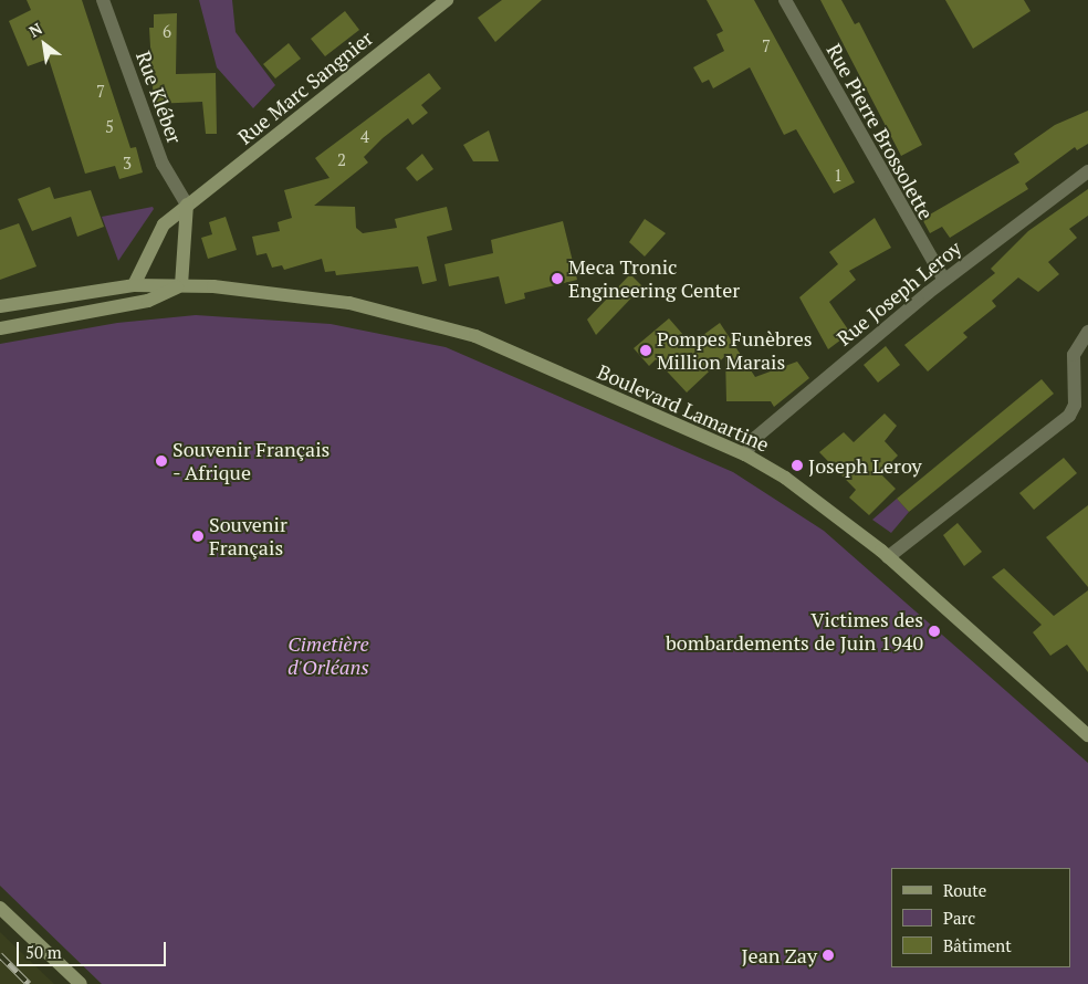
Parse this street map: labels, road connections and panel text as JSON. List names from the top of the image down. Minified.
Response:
{"streets":{"street":["Rue Marc Sangnier","Rue Kléber","Rue Pierre Brossolette","Rue Joseph Leroy","Boulevard Lamartine"]},"crossings":[["Rue Marc Sangnier","Rue Kléber"],["Rue Marc Sangnier","Boulevard Lamartine"],["Rue Pierre Brossolette","Rue Joseph Leroy"],["Rue Joseph Leroy","Boulevard Lamartine"]],"parks":["Cimetière d'Orléans"],"places":["Meca Tronic Engineering Center","Pompes Funèbres Million Marais","Souvenir Français - Afrique","Joseph Leroy","Souvenir Français","Victimes des bombardements de Juin 1940","Jean Zay"],"house_numbers":["6","7","7","5","4","2","3","1"],"legend":["Route","Parc","Bâtiment"],"scale_bar":"50 m","north":"top left"}
